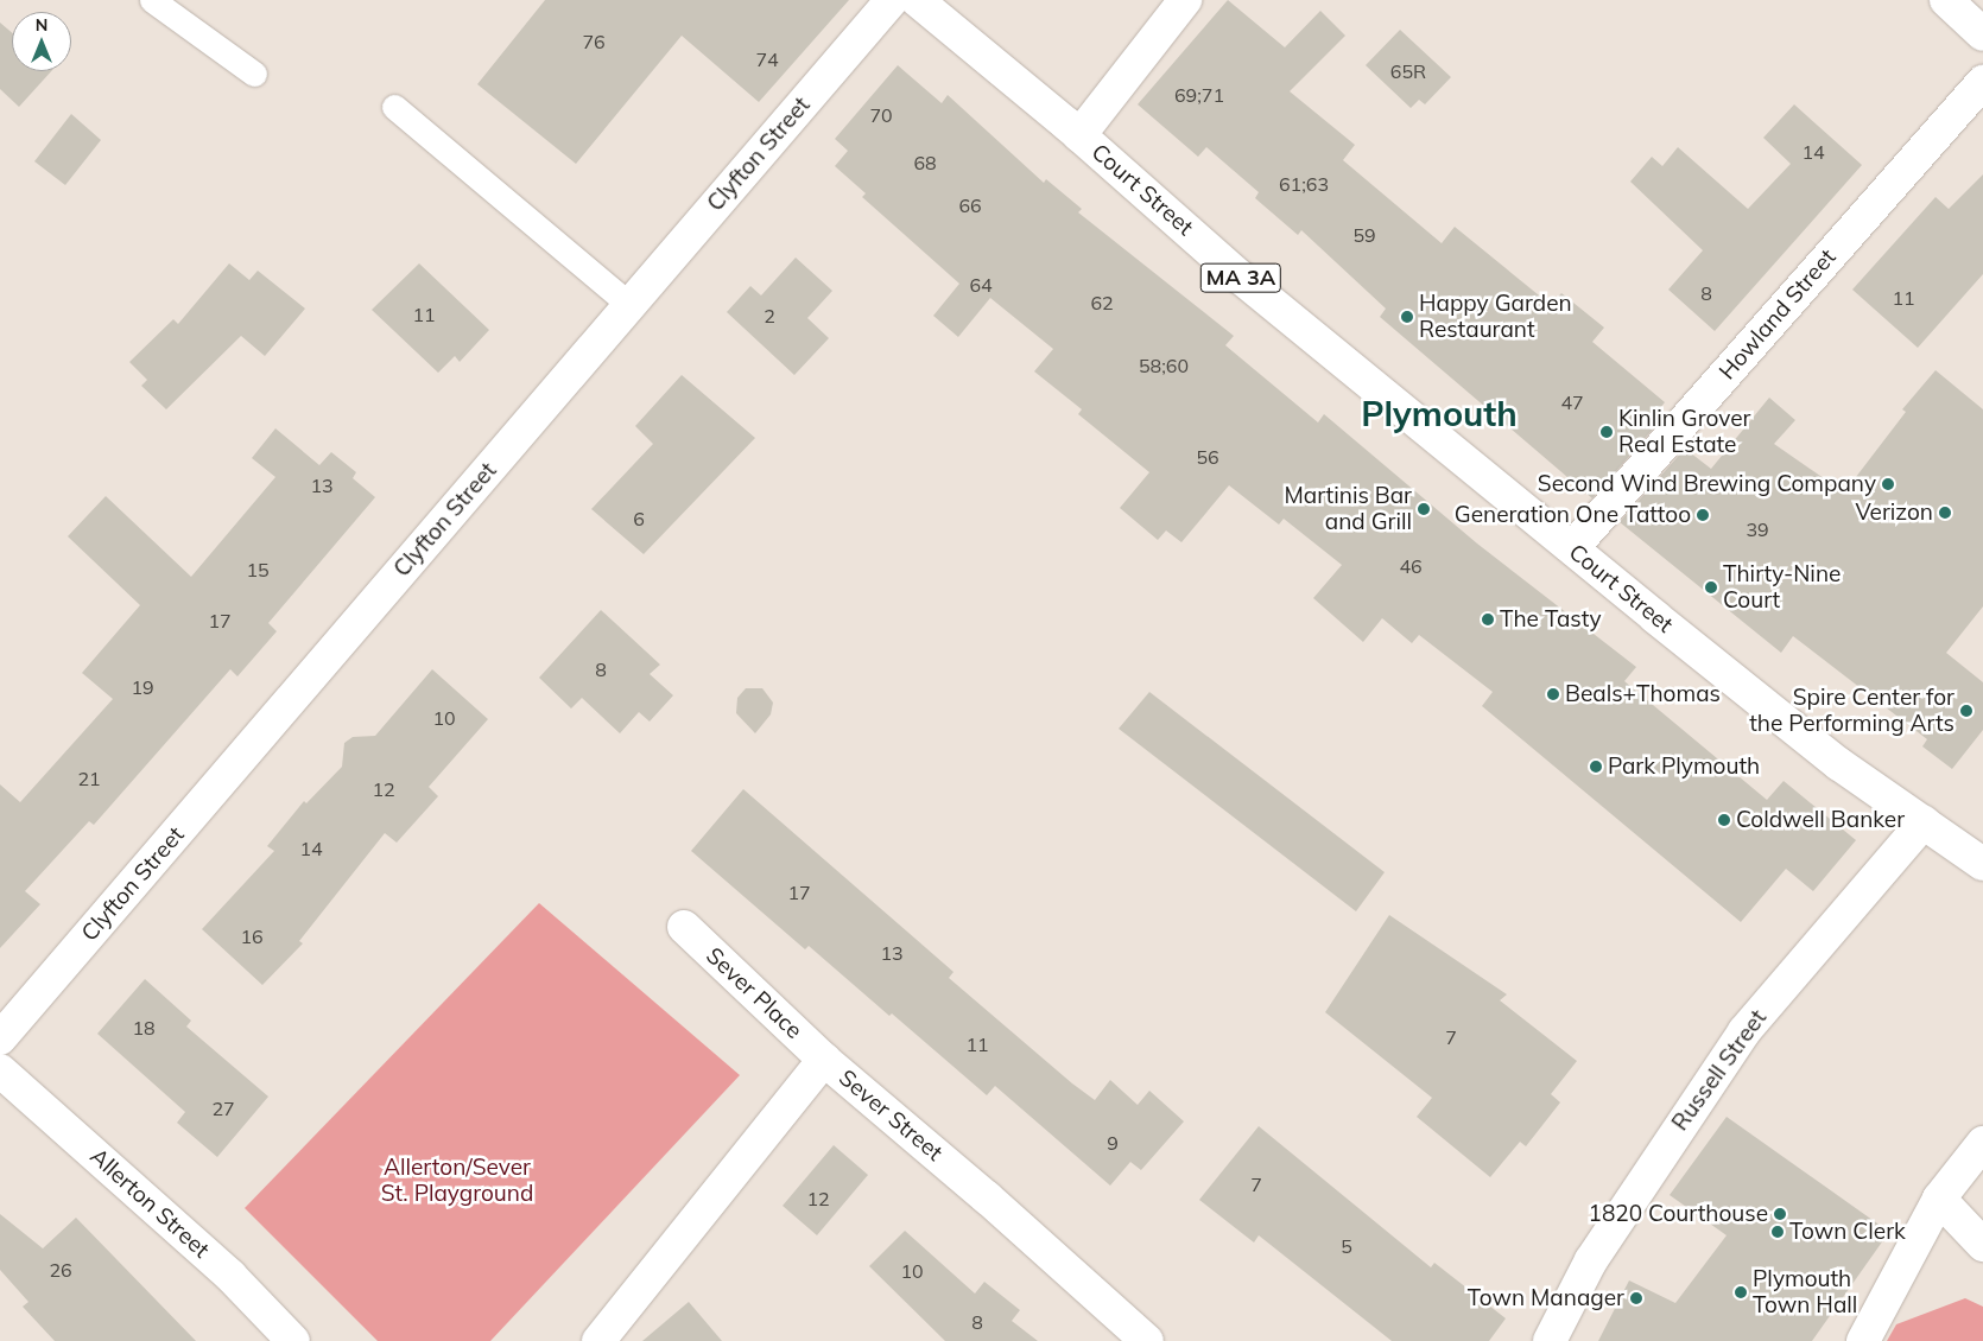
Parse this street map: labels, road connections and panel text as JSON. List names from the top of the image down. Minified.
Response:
{"streets":{"street":["Clyfton Street","Court Street","MA 3A","Howland Street","Sever Place","Russell Street","Sever Street","Allerton Street"]},"crossings":[["Court Street","Howland Street"],["Court Street","Russell Street"],["Sever Place","Sever Street"]],"districts":["Plymouth"],"parks":["Allerton/Sever St. Playground"],"places":["Happy Garden Restaurant","Kinlin Grover Real Estate","Second Wind Brewing Company","Martinis Bar and Grill","Verizon","Generation One Tattoo","Thirty-Nine Court","The Tasty","Beals+Thomas","Spire Center for the Performing Arts","Park Plymouth","Coldwell Banker","1820 Courthouse","Town Clerk","Plymouth Town Hall","Town Manager"],"house_numbers":["76","74","65R","69;71","70","14","68","61;63","66","59","64","8","11","62","11","2","58;60","47","56","13","6","39","46","15","17","8","19","10","21","12","14","17","16","13","18","7","11","27","9","7","12","5","26","10","8"],"north":"top"}
